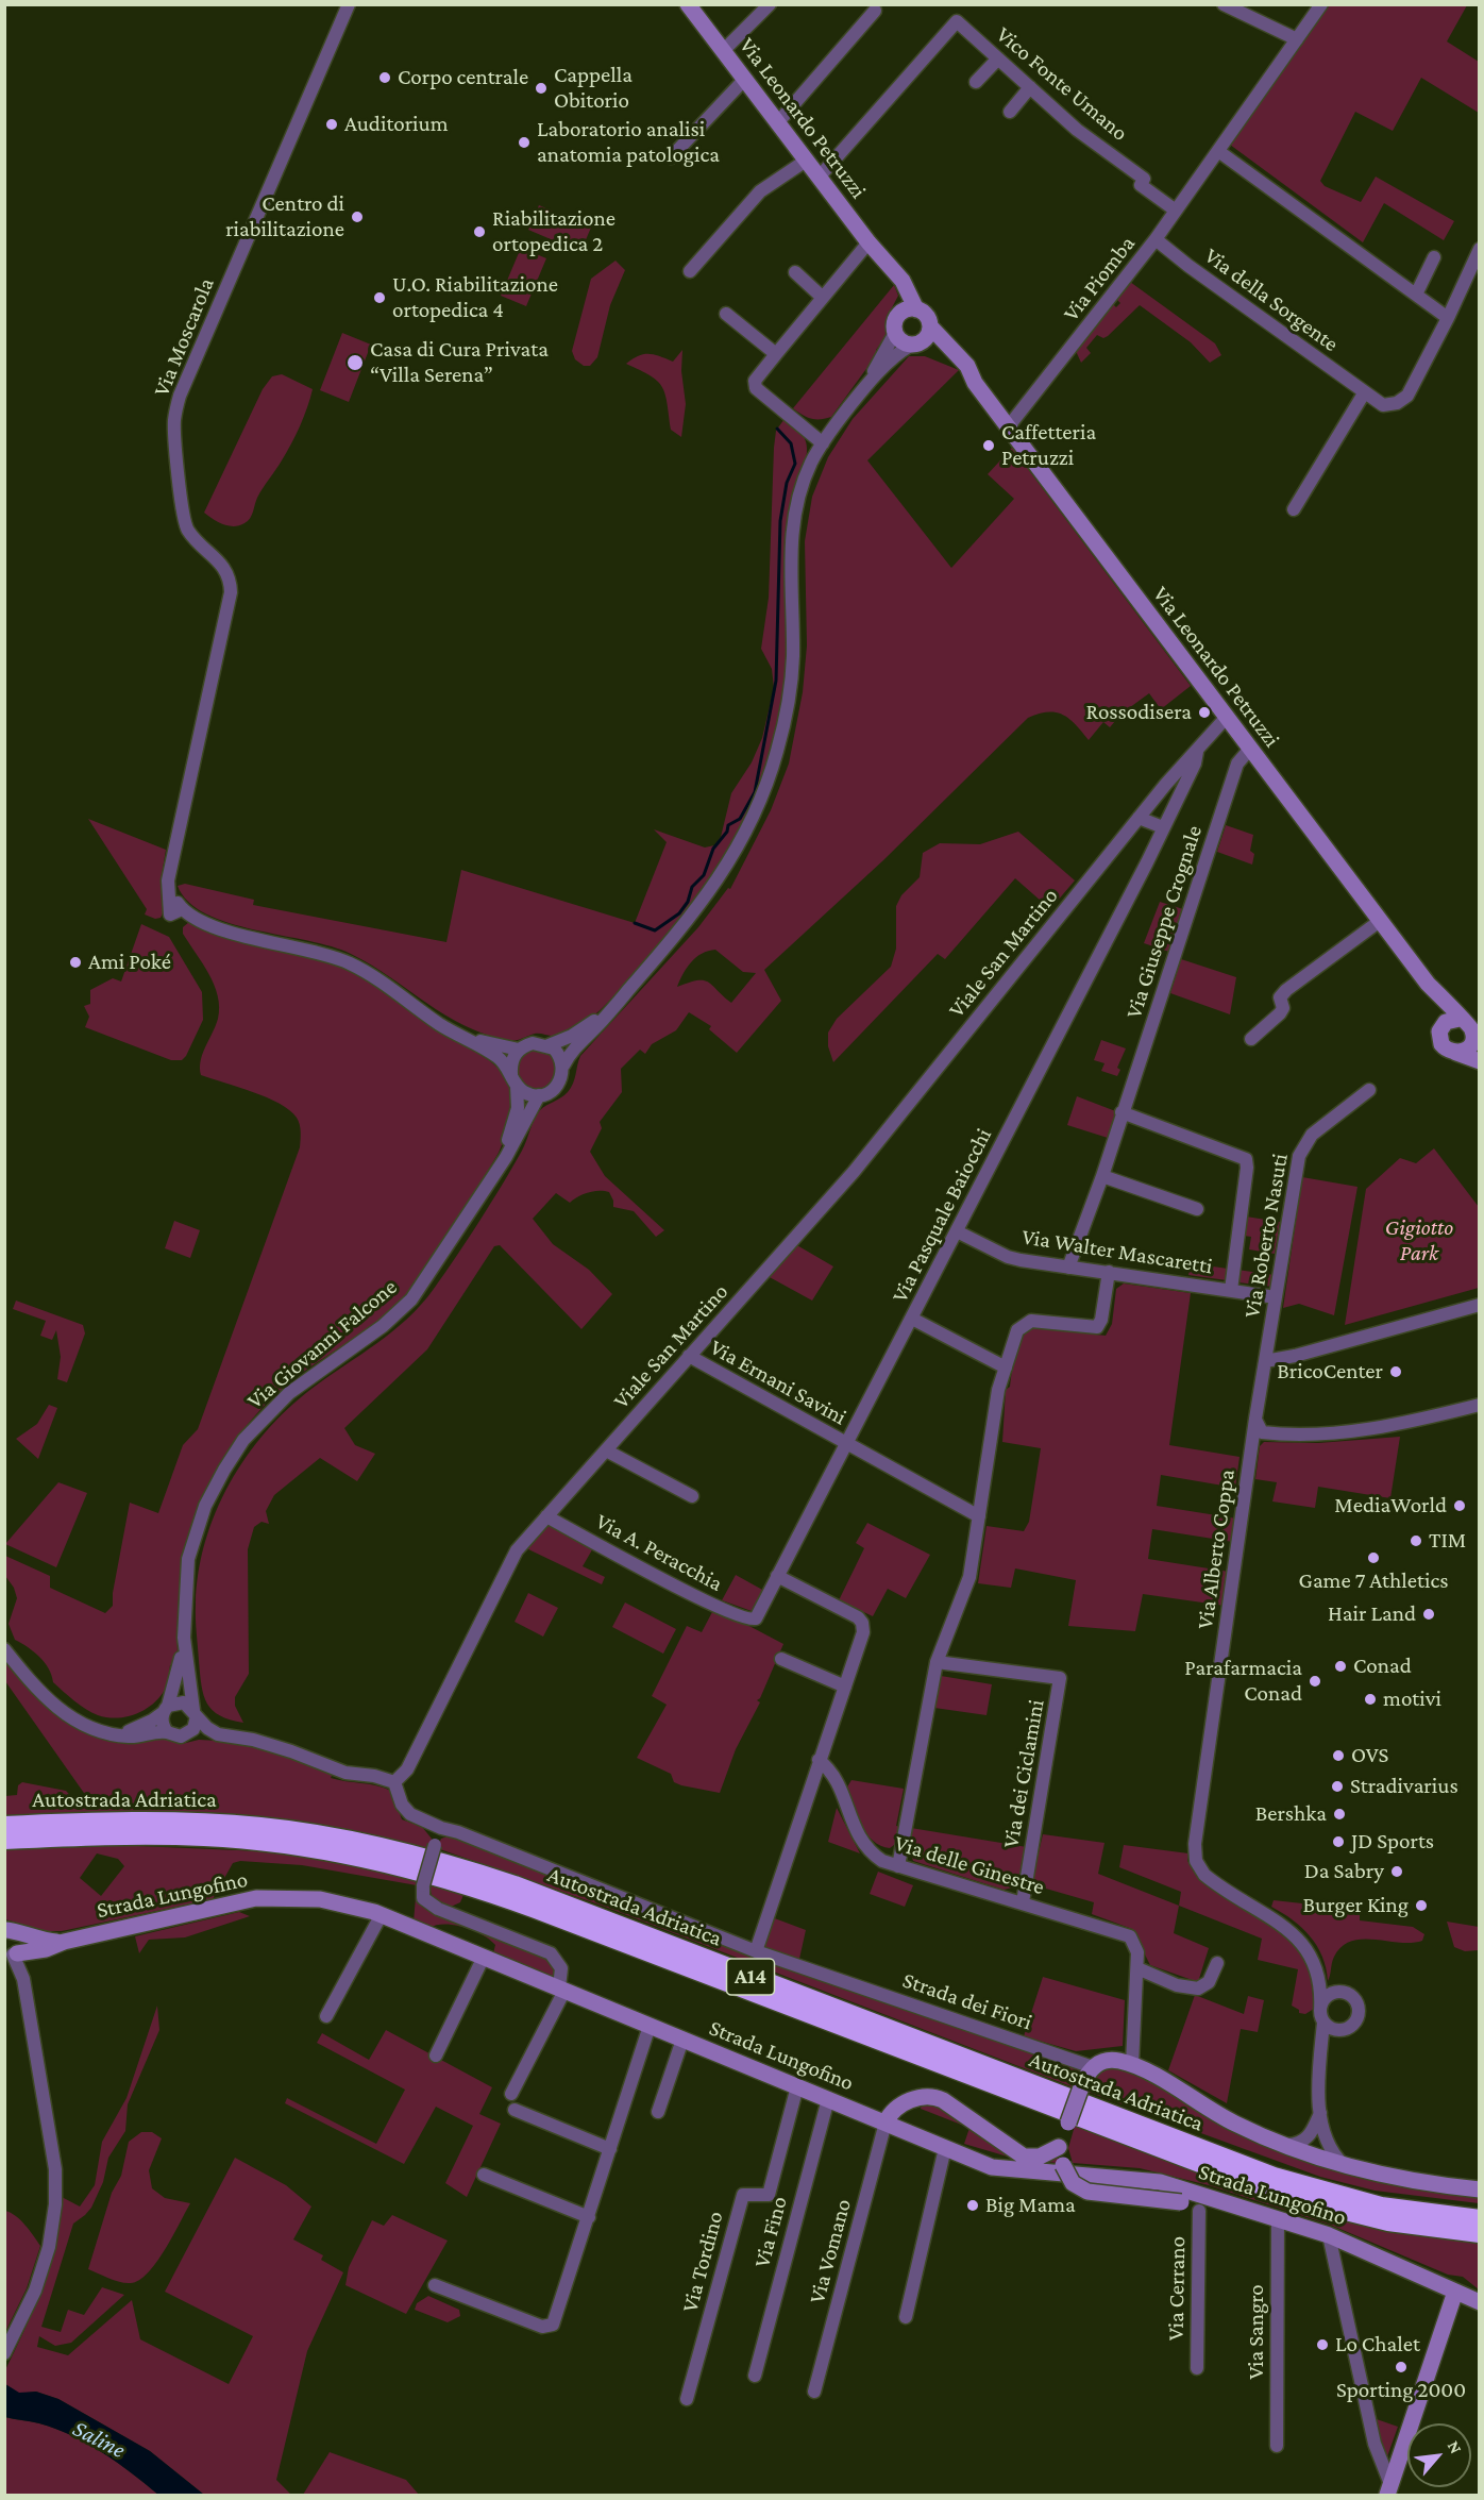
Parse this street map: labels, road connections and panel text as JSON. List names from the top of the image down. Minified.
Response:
{"streets":{"highway":["Autostrada Adriatica","A14"],"main road":["Via Leonardo Petruzzi","Strada Lungofino","Strada dei Fiori"],"street":["Vico Fonte Umano","Via Piomba","Via della Sorgente","Via Moscarola","Via Giuseppe Crognale","Viale San Martino","Via Pasquale Baiocchi","Via Roberto Nasuti","Via Walter Mascaretti","Via Giovanni Falcone","Via Ernani Savini","Via Alberto Coppa","Via A. Peracchia","Via dei Ciclamini","Via delle Ginestre","Via Fino","Via Vomano","Via Tordino","Via Cerrano","Via Sangro"]},"crossings":[["Vico Fonte Umano","Via Leonardo Petruzzi"],["Vico Fonte Umano","Via Piomba"],["Via Leonardo Petruzzi","Via Piomba"],["Via Leonardo Petruzzi","Via Giuseppe Crognale"],["Via Leonardo Petruzzi","Via Pasquale Baiocchi"],["Via Piomba","Via della Sorgente"],["Via Giuseppe Crognale","Via Walter Mascaretti"],["Viale San Martino","Via Pasquale Baiocchi"],["Viale San Martino","Via Ernani Savini"],["Viale San Martino","Via A. Peracchia"],["Via Pasquale Baiocchi","Via Walter Mascaretti"],["Via Pasquale Baiocchi","Via Ernani Savini"],["Via Pasquale Baiocchi","Via A. Peracchia"],["Via Roberto Nasuti","Via Walter Mascaretti"],["Via Roberto Nasuti","Via Alberto Coppa"],["Via Alberto Coppa","Strada dei Fiori"],["Via dei Ciclamini","Via delle Ginestre"],["Via delle Ginestre","Strada dei Fiori"],["Strada Lungofino","Via Fino"],["Strada Lungofino","Via Vomano"],["Strada Lungofino","Via Tordino"],["Strada Lungofino","Via Sangro"]],"water":["Saline"],"parks":["Gigiotto Park"],"places":["Corpo centrale","Cappella Obitorio","Auditorium","Laboratorio analisi anatomia patologica","Centro di riabilitazione","Riabilitazione ortopedica 2","U.O. Riabilitazione ortopedica 4","Casa di Cura Privata “Villa Serena”","Caffetteria Petruzzi","Rossodisera","Ami Poké","BricoCenter","MediaWorld","TIM","Game 7 Athletics","Hair Land","Conad","Parafarmacia Conad","motivi","OVS","Stradivarius","Bershka","JD Sports","Da Sabry","Burger King","Big Mama","Lo Chalet","Sporting 2000"],"north":"top right"}
